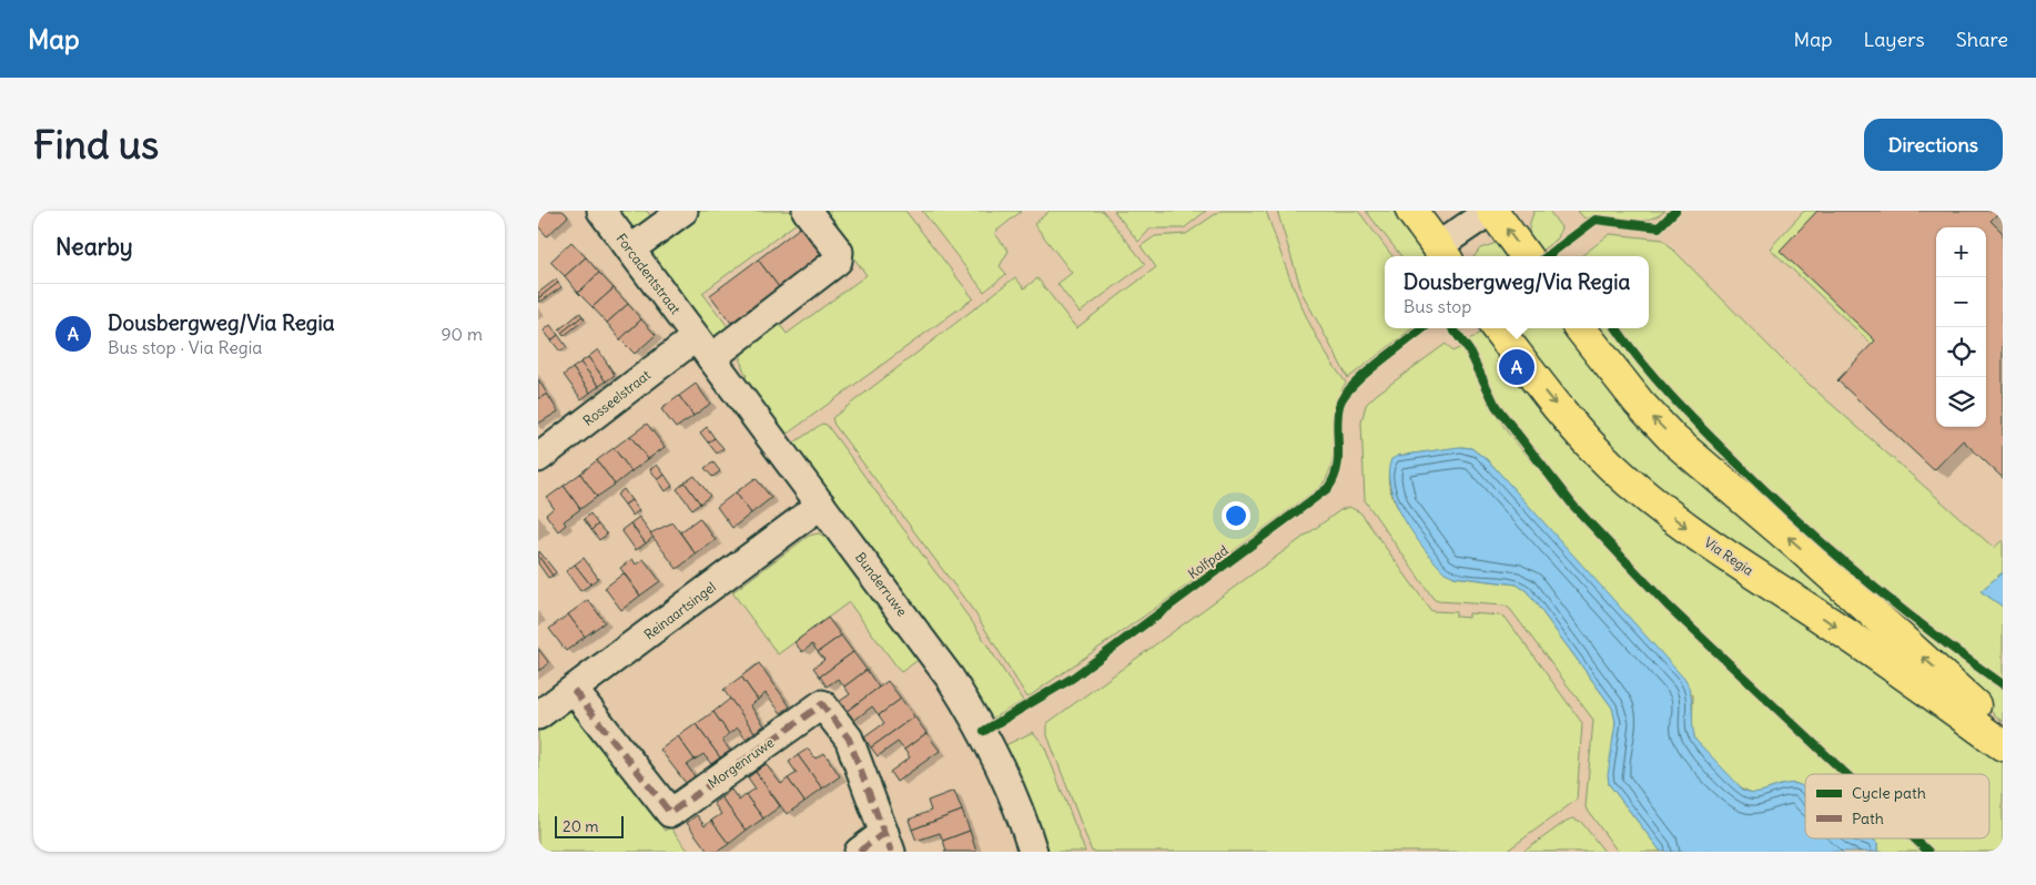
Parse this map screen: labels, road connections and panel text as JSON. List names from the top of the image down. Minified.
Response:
{"streets":{"main road":["Via Regia"],"street":["Forcadentstraat","Rosseelstraat","Bunderruwe","Reinaartsingel","Morgenruwe"],"cycle path":["Kolfpad"]},"crossings":[["Forcadentstraat","Rosseelstraat"],["Forcadentstraat","Bunderruwe"],["Rosseelstraat","Bunderruwe"],["Bunderruwe","Reinaartsingel"],["Reinaartsingel","Morgenruwe"]],"legend":["Cycle path","Path"],"scale_bar":"20 m","page":{"header":"Map","nav":["Map","Layers","Share"],"buttons":"Directions","title":"Find us","heading":"Nearby","map_buttons":["+","−"],"popup":["Dousbergweg/Via Regia","Bus stop"],"list":[{"mark":"A","name":"Dousbergweg/Via Regia","note":"Bus stop · Via Regia","value":"90 m"}],"pins":"A","scale":"20 m"}}
